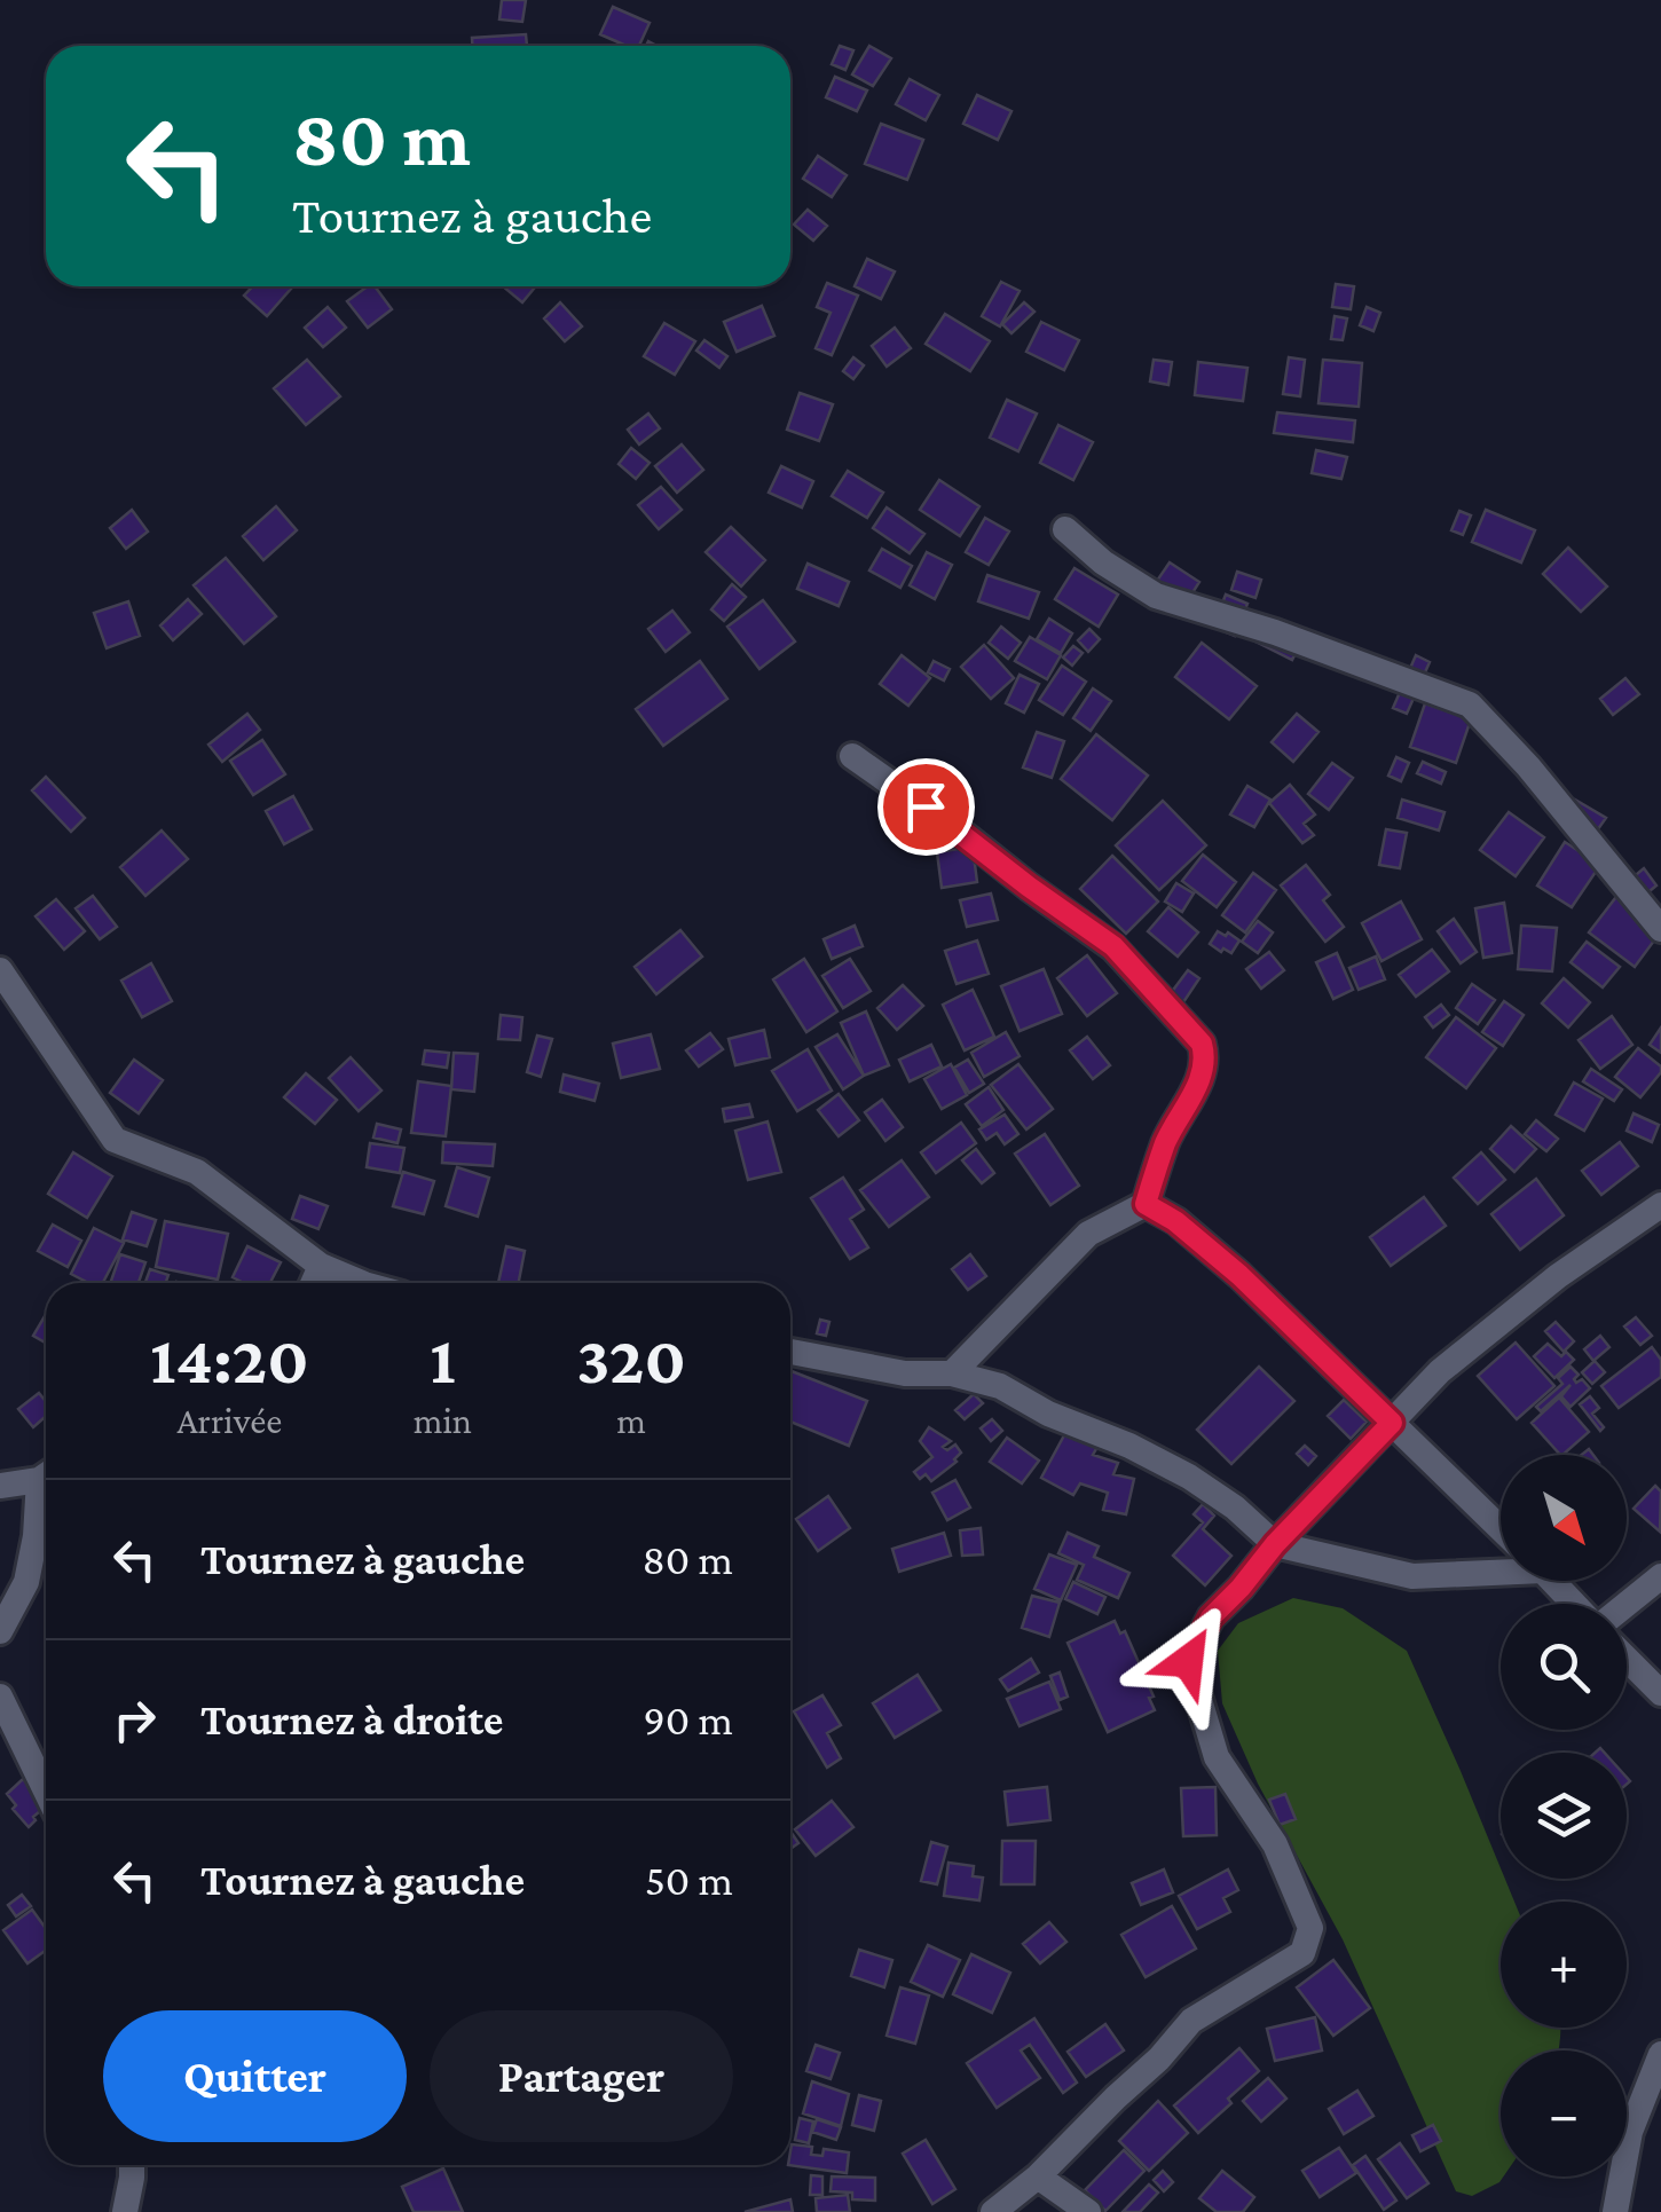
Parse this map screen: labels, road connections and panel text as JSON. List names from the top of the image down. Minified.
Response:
{"north":"bottom right","page":{"turn":["80 m","Tournez à gauche"],"eta":["14:20","Arrivée","1","min","320","m"],"map_buttons":["+","−"],"list":[{"name":"Tournez à gauche","value":"80 m"},{"name":"Tournez à droite","value":"90 m"},{"name":"Tournez à gauche","value":"50 m"}],"buttons":["Quitter","Partager"]}}
